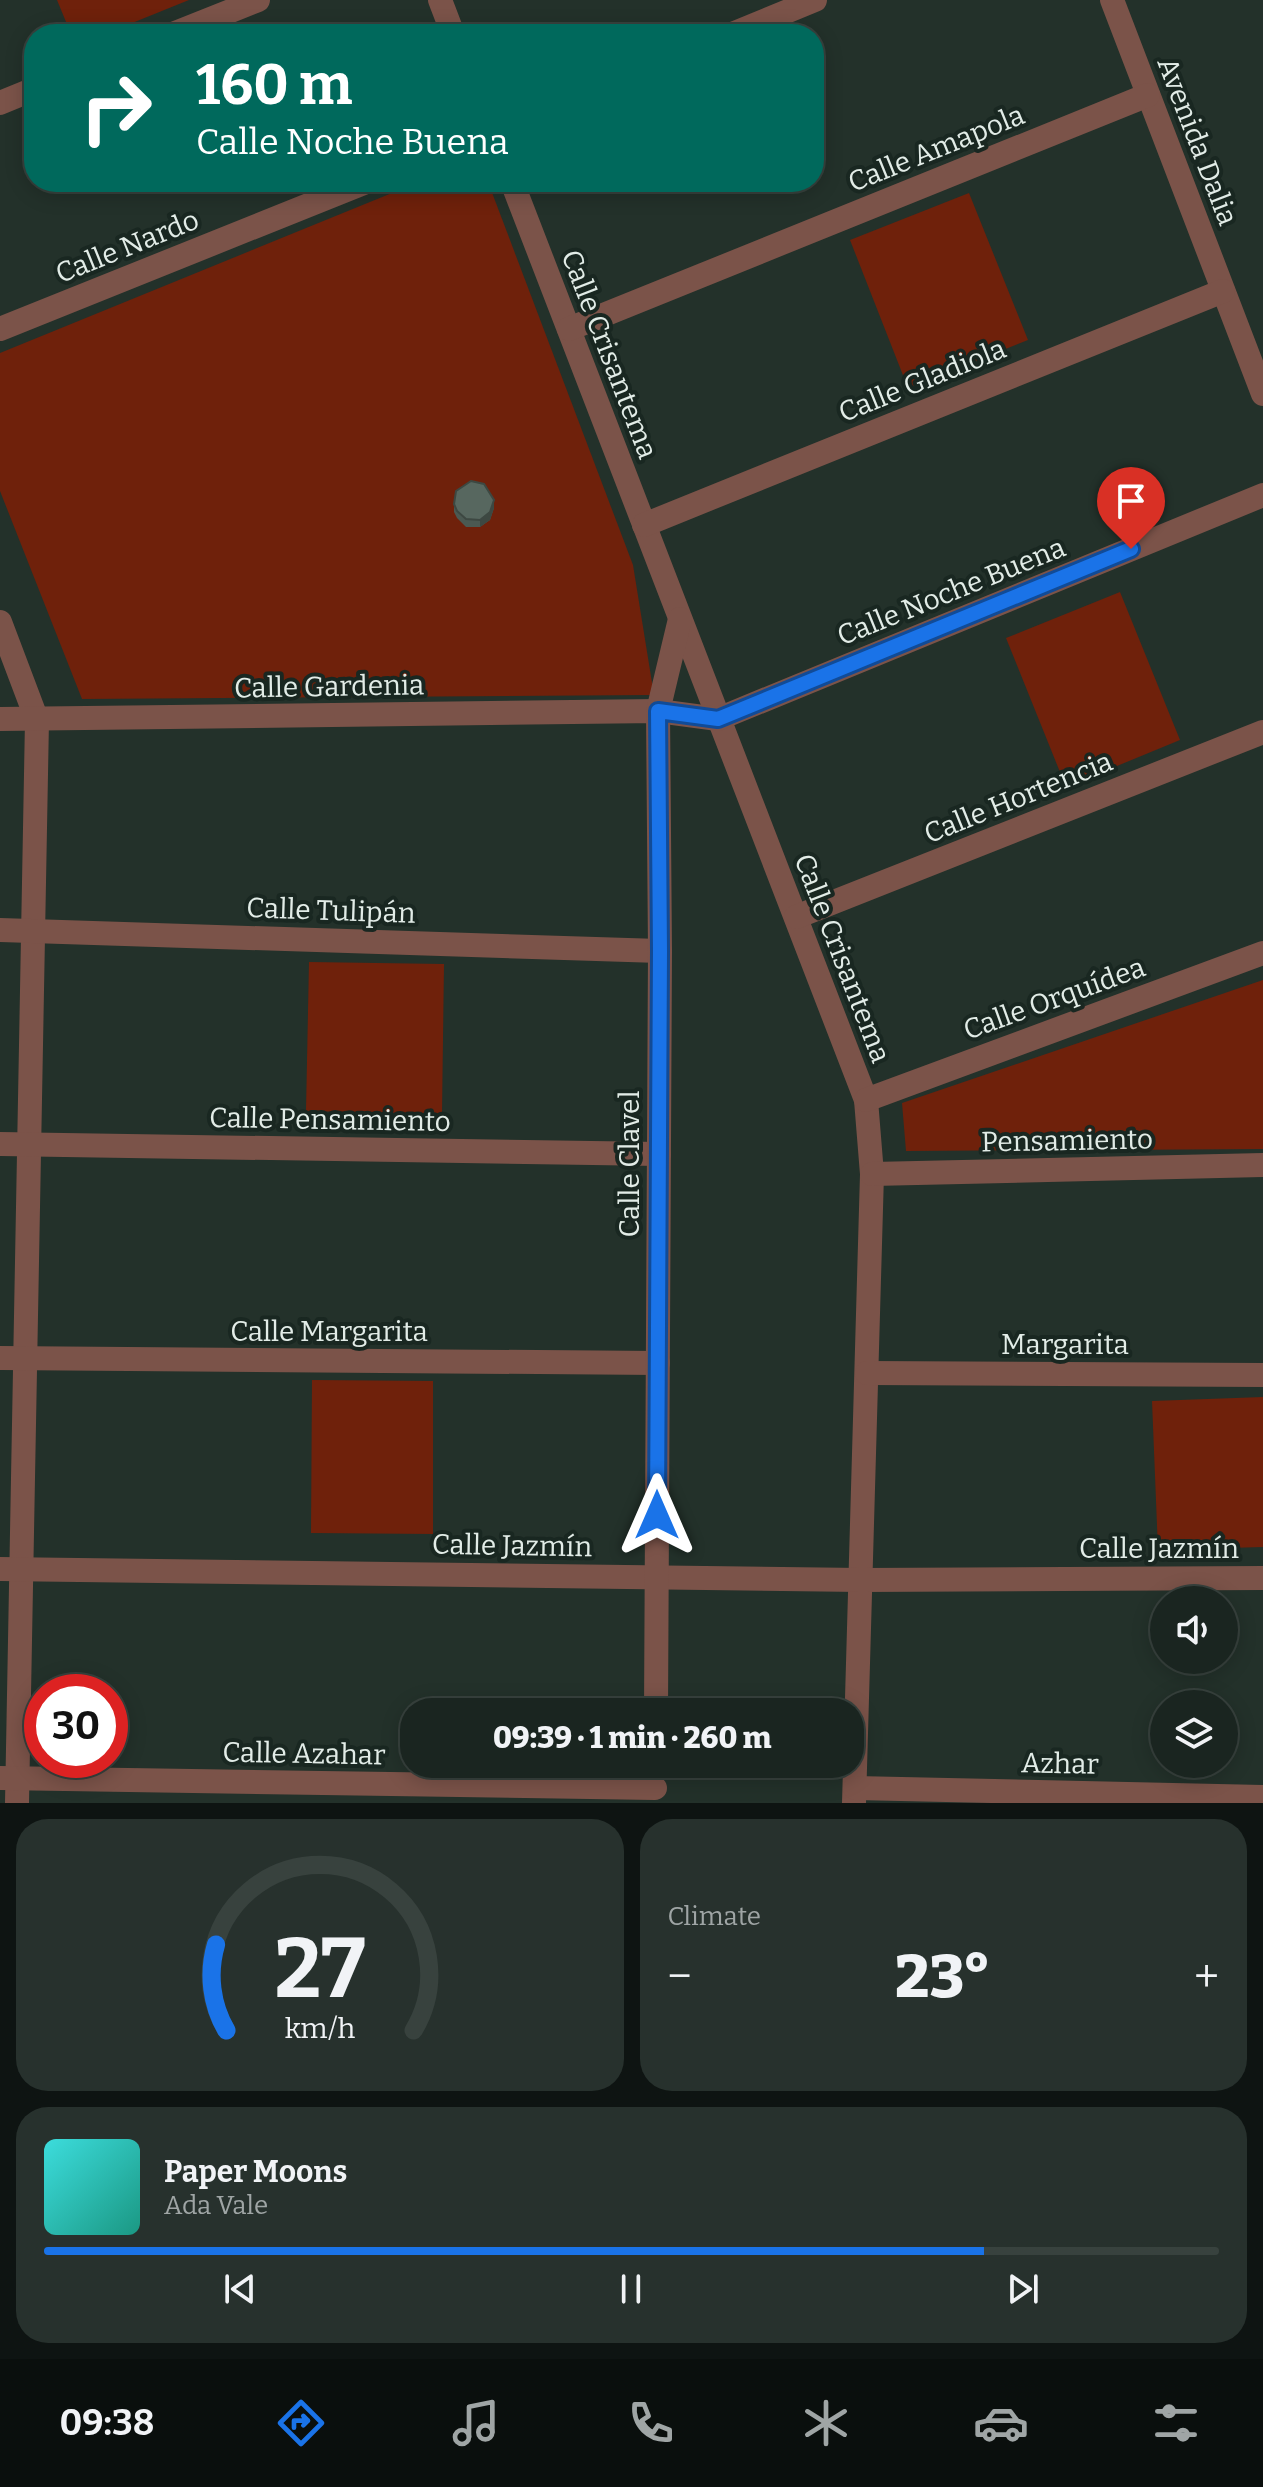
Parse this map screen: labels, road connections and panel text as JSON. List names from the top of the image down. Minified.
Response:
{"streets":{"street":["Avenida Dalia","Calle Amapola","Calle Nardo","Calle Crisantema","Calle Gladiola","Calle Noche Buena","Calle Gardenia","Calle Hortencia","Calle Tulipán","Calle Orquídea","Calle Pensamiento","Pensamiento","Calle Clavel","Calle Margarita","Margarita","Calle Jazmín","Calle Azahar","Azhar"]},"crossings":[["Avenida Dalia","Calle Amapola"],["Avenida Dalia","Calle Gladiola"],["Calle Amapola","Calle Crisantema"],["Calle Crisantema","Calle Gladiola"],["Calle Crisantema","Calle Noche Buena"],["Calle Crisantema","Calle Hortencia"],["Calle Crisantema","Calle Orquídea"],["Calle Crisantema","Pensamiento"],["Calle Crisantema","Calle Clavel"],["Calle Crisantema","Margarita"],["Calle Crisantema","Calle Jazmín"],["Calle Crisantema","Azhar"],["Calle Noche Buena","Calle Gardenia"],["Calle Noche Buena","Calle Clavel"],["Calle Gardenia","Calle Clavel"],["Calle Tulipán","Calle Clavel"],["Calle Pensamiento","Calle Clavel"],["Calle Clavel","Calle Margarita"],["Calle Clavel","Calle Jazmín"]],"page":{"turn":["160 m","Calle Noche Buena"],"limit":"30","trip":"09:39 · 1 min · 260 m","tile":"Climate","heat":["−","23°","+"],"song":["Paper Moons","Ada Vale"],"tabs":"09:38","gauge":["27","km/h"]}}
